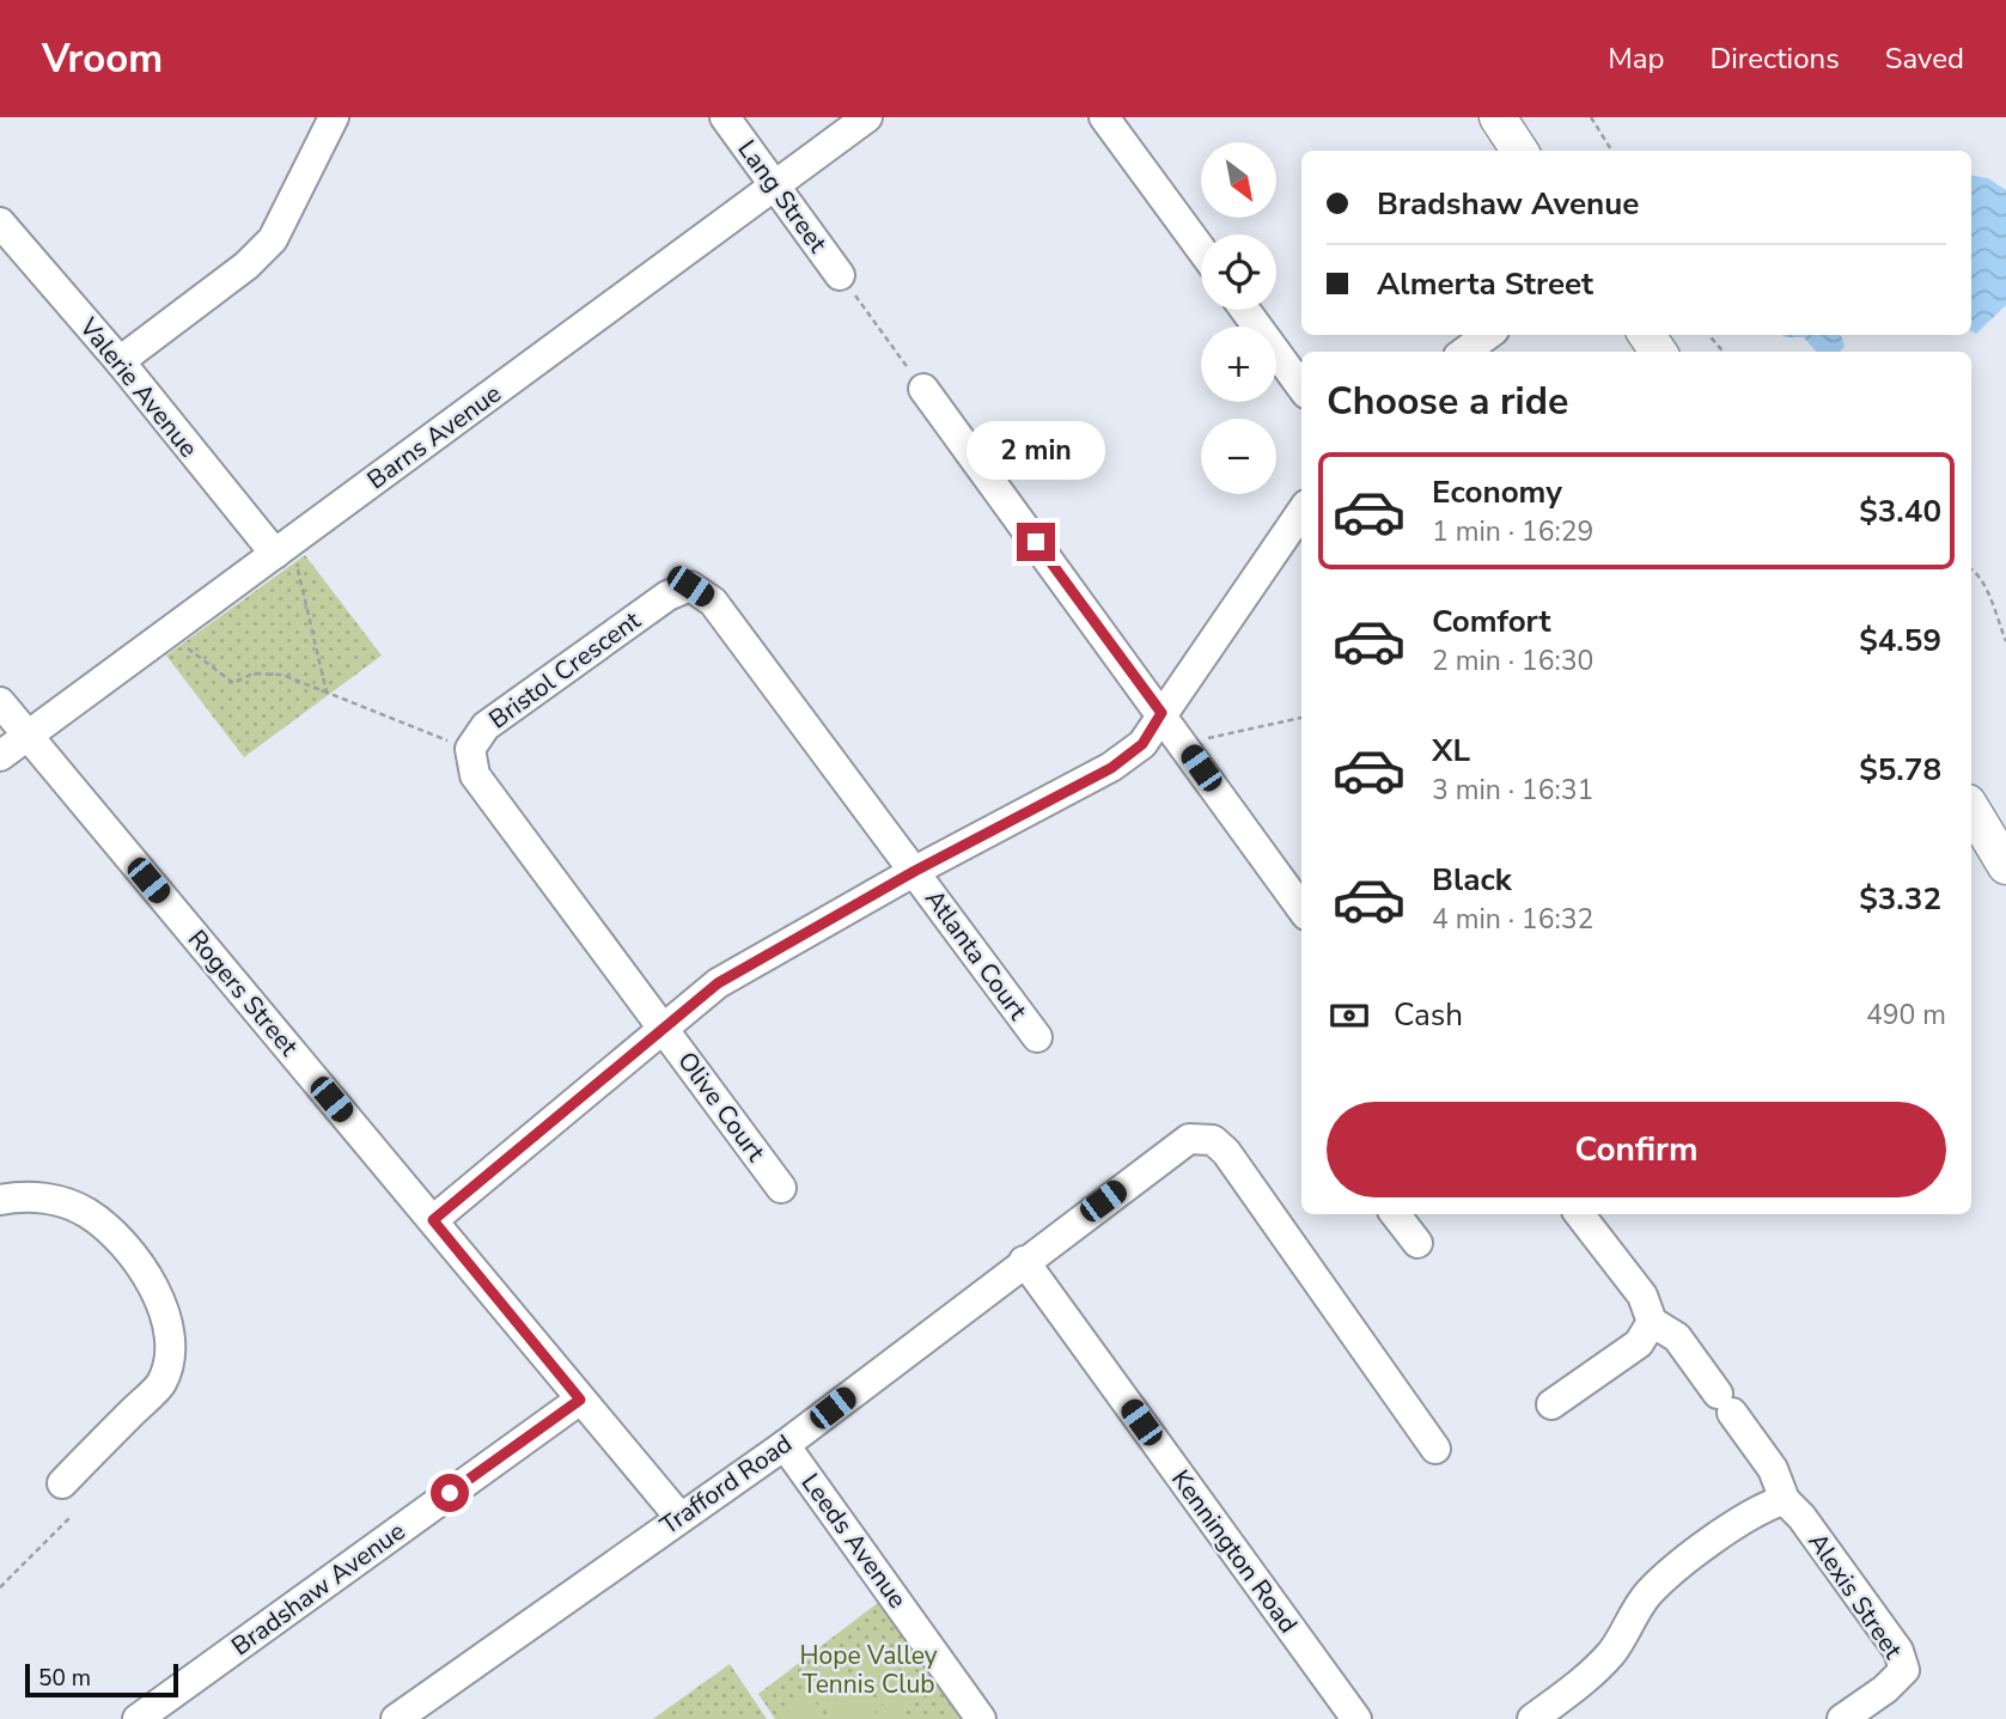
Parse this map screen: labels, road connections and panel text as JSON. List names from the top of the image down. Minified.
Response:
{"streets":{"street":["Lang Street","Valerie Avenue","Barns Avenue","Bristol Crescent","Atlanta Court","Rogers Street","Olive Court","Trafford Road","Leeds Avenue","Kennington Road","Bradshaw Avenue","Alexis Street"]},"crossings":[["Lang Street","Barns Avenue"],["Valerie Avenue","Barns Avenue"],["Barns Avenue","Rogers Street"],["Bristol Crescent","Atlanta Court"],["Bristol Crescent","Olive Court"],["Rogers Street","Trafford Road"],["Rogers Street","Bradshaw Avenue"],["Trafford Road","Leeds Avenue"],["Trafford Road","Kennington Road"]],"parks":["Hope Valley Tennis Club"],"scale_bar":"50 m","north":"bottom right","page":{"header":"Vroom","nav":["Map","Directions","Saved"],"map_buttons":["+","−"],"banner":["Bradshaw Avenue","Almerta Street"],"heading":"Choose a ride","bubble":"2 min","list":[{"name":"Economy","note":"1 min · 16:29","value":"$3.40"},{"name":"Comfort","note":"2 min · 16:30","value":"$4.59"},{"name":"XL","note":"3 min · 16:31","value":"$5.78"},{"name":"Black","note":"4 min · 16:32","value":"$3.32"}],"pay":["Cash","490 m"],"buttons":"Confirm","scale":"50 m"}}
